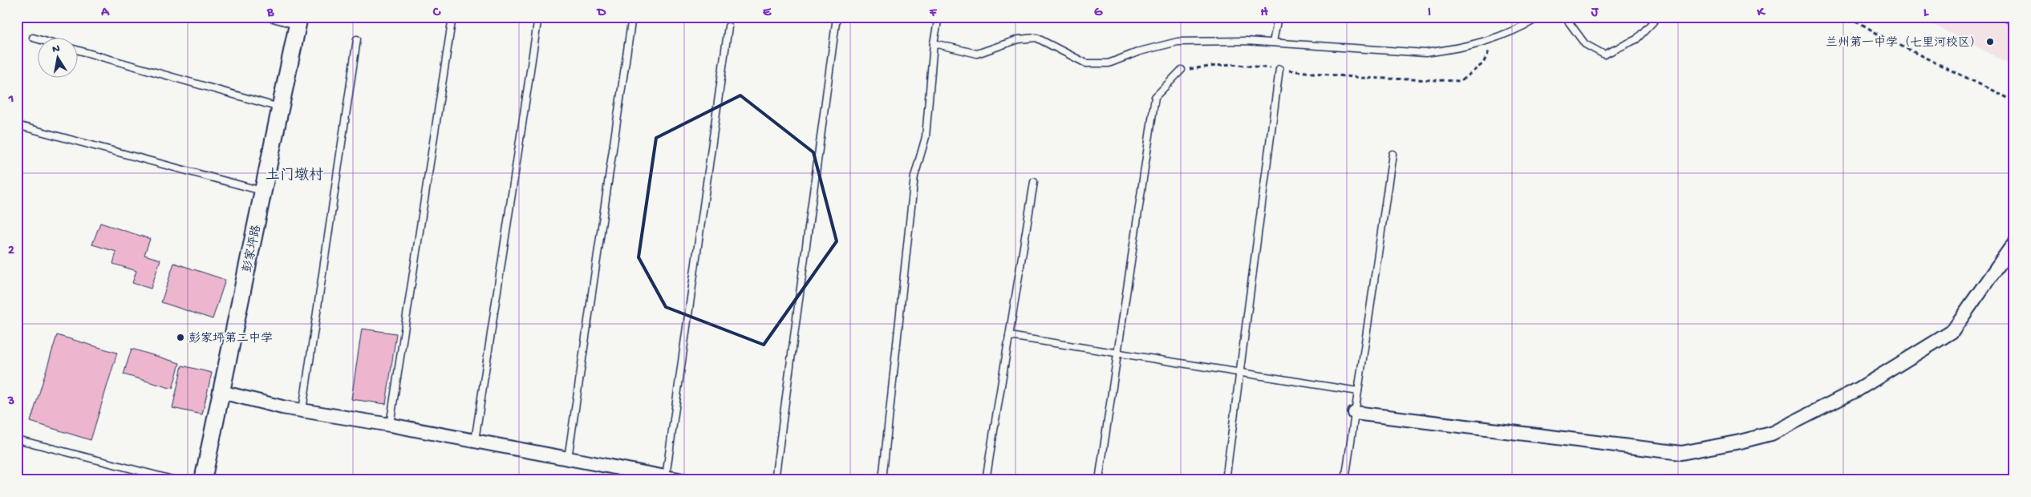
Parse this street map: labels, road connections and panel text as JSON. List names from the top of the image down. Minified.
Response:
{"streets":{"street":["彭家坪路"]},"districts":["土门墩村"],"places":["兰州第一中学（七里河校区）","彭家坪第二中学"],"north":"top","grid":{"columns":["A","B","C","D","E","F","G","H","I","J","K","L"],"rows":["1","2","3"]}}
